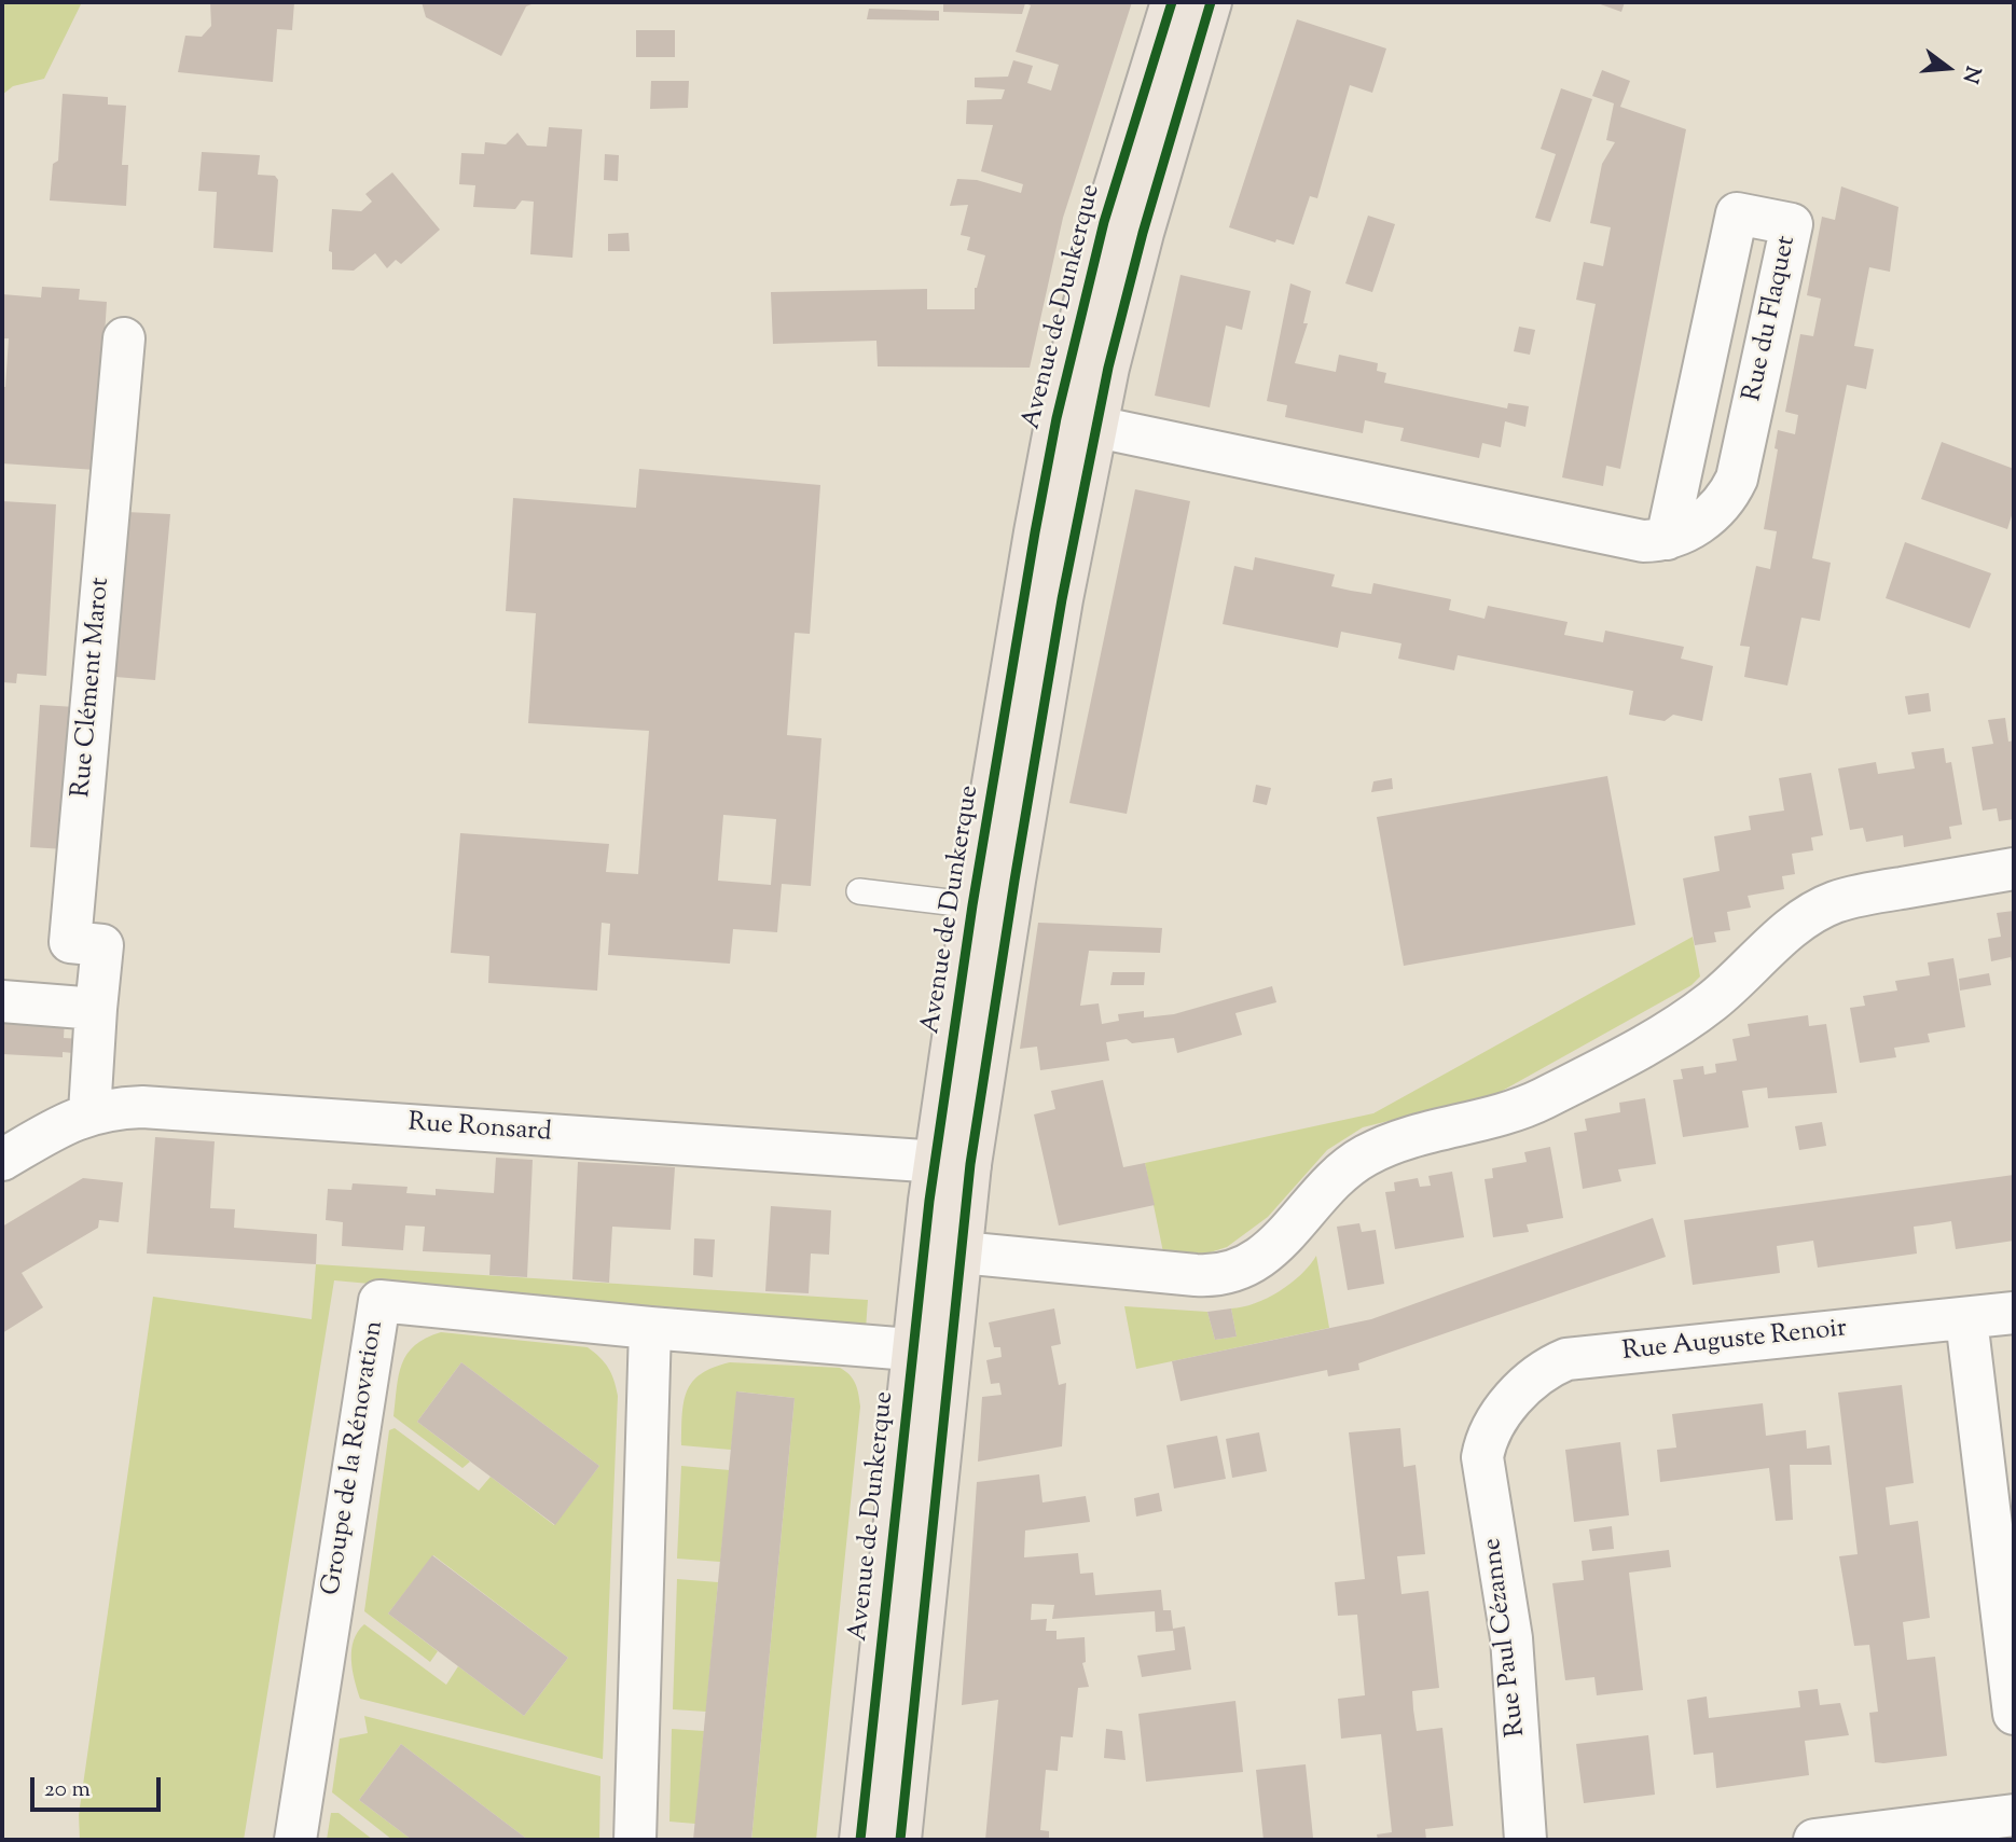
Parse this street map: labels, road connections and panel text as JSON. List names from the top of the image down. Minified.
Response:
{"streets":{"main road":["Avenue de Dunkerque"],"street":["Rue du Flaquet","Rue Clément Marot","Rue Ronsard","Rue Auguste Renoir","Groupe de la Rénovation","Rue Paul Cézanne"]},"crossings":[["Avenue de Dunkerque","Rue Ronsard"],["Avenue de Dunkerque","Groupe de la Rénovation"],["Rue Clément Marot","Rue Ronsard"],["Rue Auguste Renoir","Rue Paul Cézanne"]],"scale_bar":"20 m","north":"right"}
